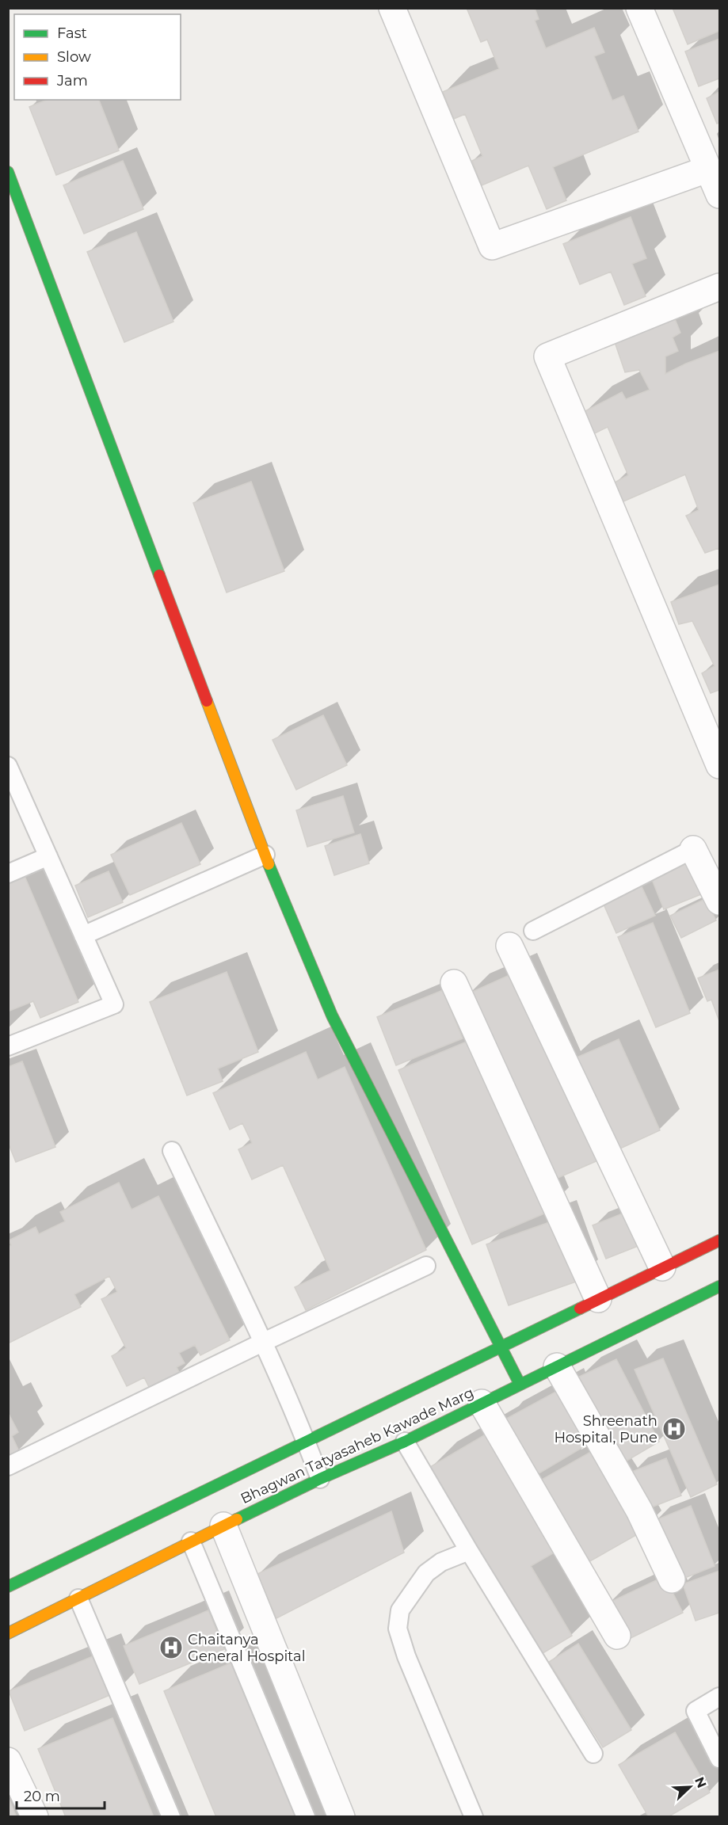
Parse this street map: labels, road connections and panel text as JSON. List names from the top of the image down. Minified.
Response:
{"streets":{"street":["Bhagwan Tatyasaheb Kawade Marg"]},"places":{"hospital":["Shreenath Hospital, Pune","Chaitanya General Hospital"]},"legend":["Fast","Slow","Jam"],"scale_bar":"20 m","north":"top right"}
